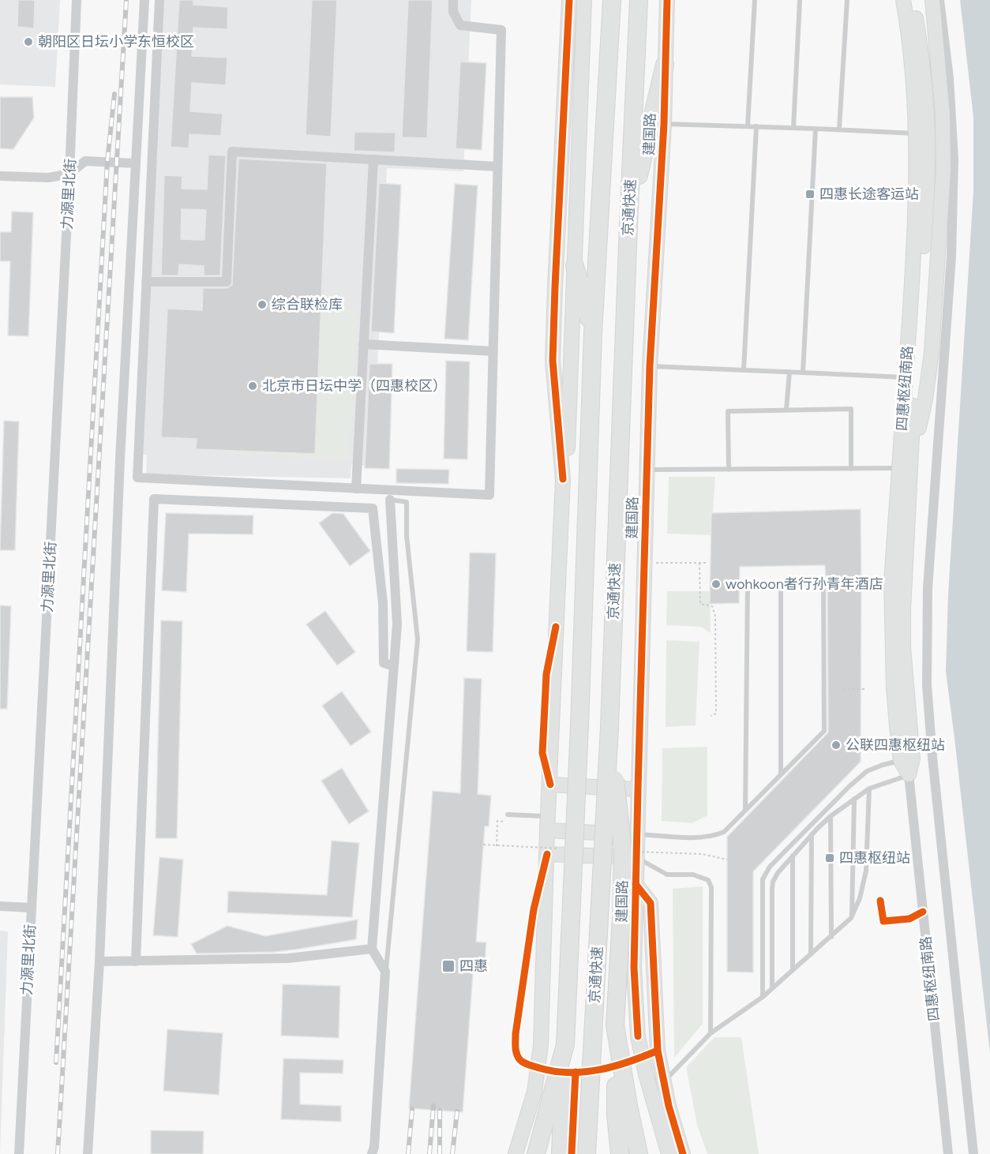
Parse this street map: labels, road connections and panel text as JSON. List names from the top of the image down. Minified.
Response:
{"streets":{"highway":["京通快速"],"street":["建国路","力源里北街","四惠枢纽南路"]},"places":{"other":["朝阳区日坛小学东恒校区","综合联检库","北京市日坛中学（四惠校区）","wohkoon者行孙青年酒店","公联四惠枢纽站"],"transit":["四惠长途客运站","四惠枢纽站","四惠"]}}
